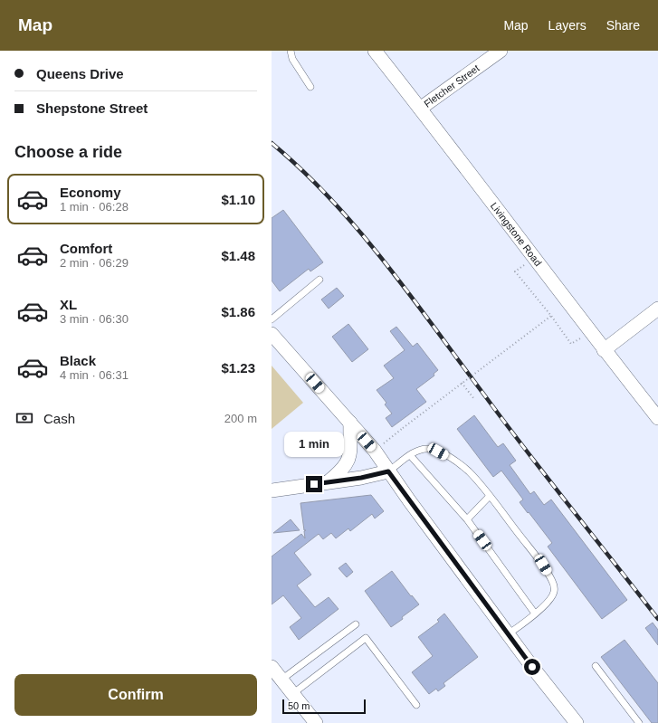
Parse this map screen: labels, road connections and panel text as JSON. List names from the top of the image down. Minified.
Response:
{"streets":{"street":["Fletcher Street","Livingstone Road"]},"crossings":[["Fletcher Street","Livingstone Road"]],"scale_bar":"50 m","page":{"header":"Map","nav":["Map","Layers","Share"],"banner":["Queens Drive","Shepstone Street"],"heading":"Choose a ride","list":[{"name":"Economy","note":"1 min · 06:28","value":"$1.10"},{"name":"Comfort","note":"2 min · 06:29","value":"$1.48"},{"name":"XL","note":"3 min · 06:30","value":"$1.86"},{"name":"Black","note":"4 min · 06:31","value":"$1.23"}],"pay":["Cash","200 m"],"bubble":"1 min","buttons":"Confirm","scale":"50 m"}}
